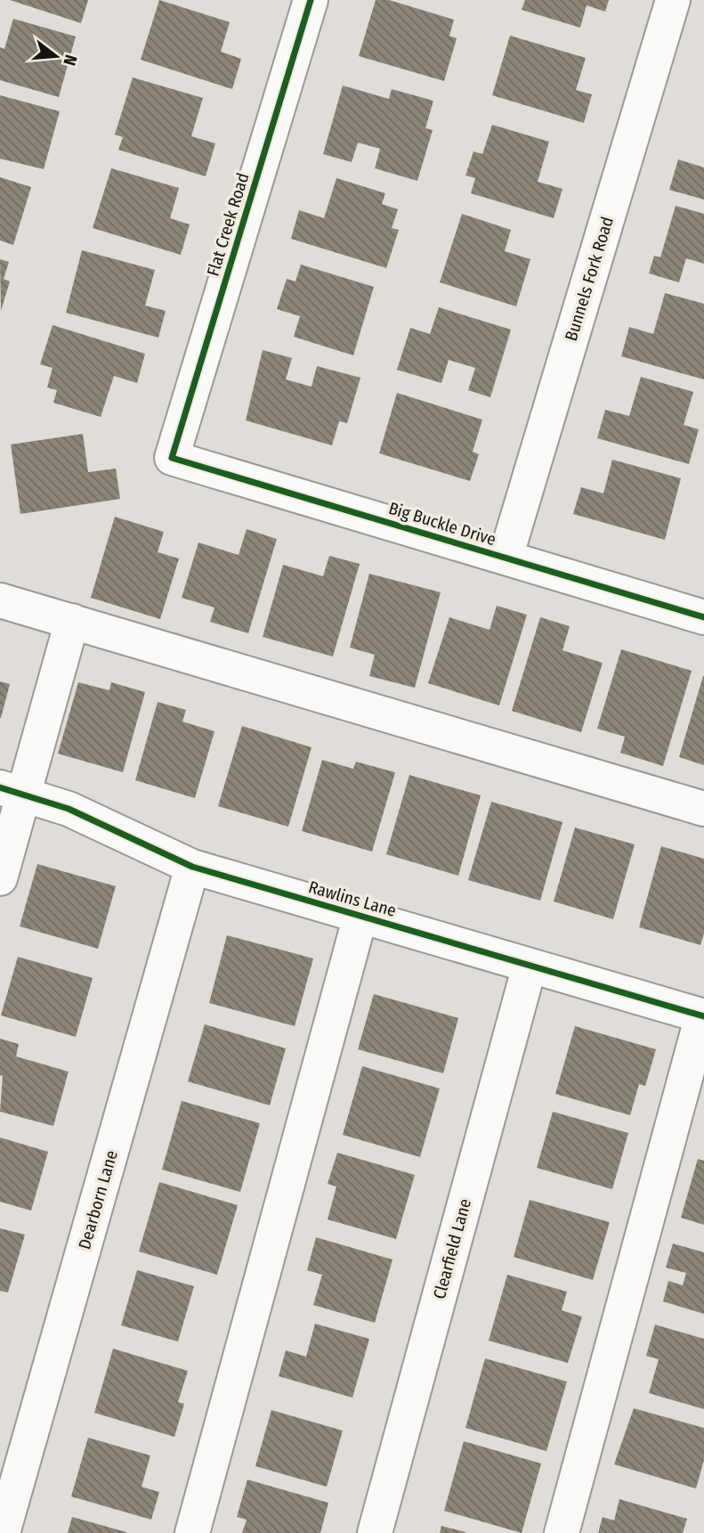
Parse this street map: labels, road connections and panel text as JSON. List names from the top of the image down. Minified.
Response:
{"streets":{"street":["Flat Creek Road","Bunnels Fork Road","Big Buckle Drive","Rawlins Lane","Dearborn Lane","Clearfield Lane"]},"crossings":[["Flat Creek Road","Big Buckle Drive"],["Bunnels Fork Road","Big Buckle Drive"],["Rawlins Lane","Dearborn Lane"],["Rawlins Lane","Clearfield Lane"]],"north":"right"}
